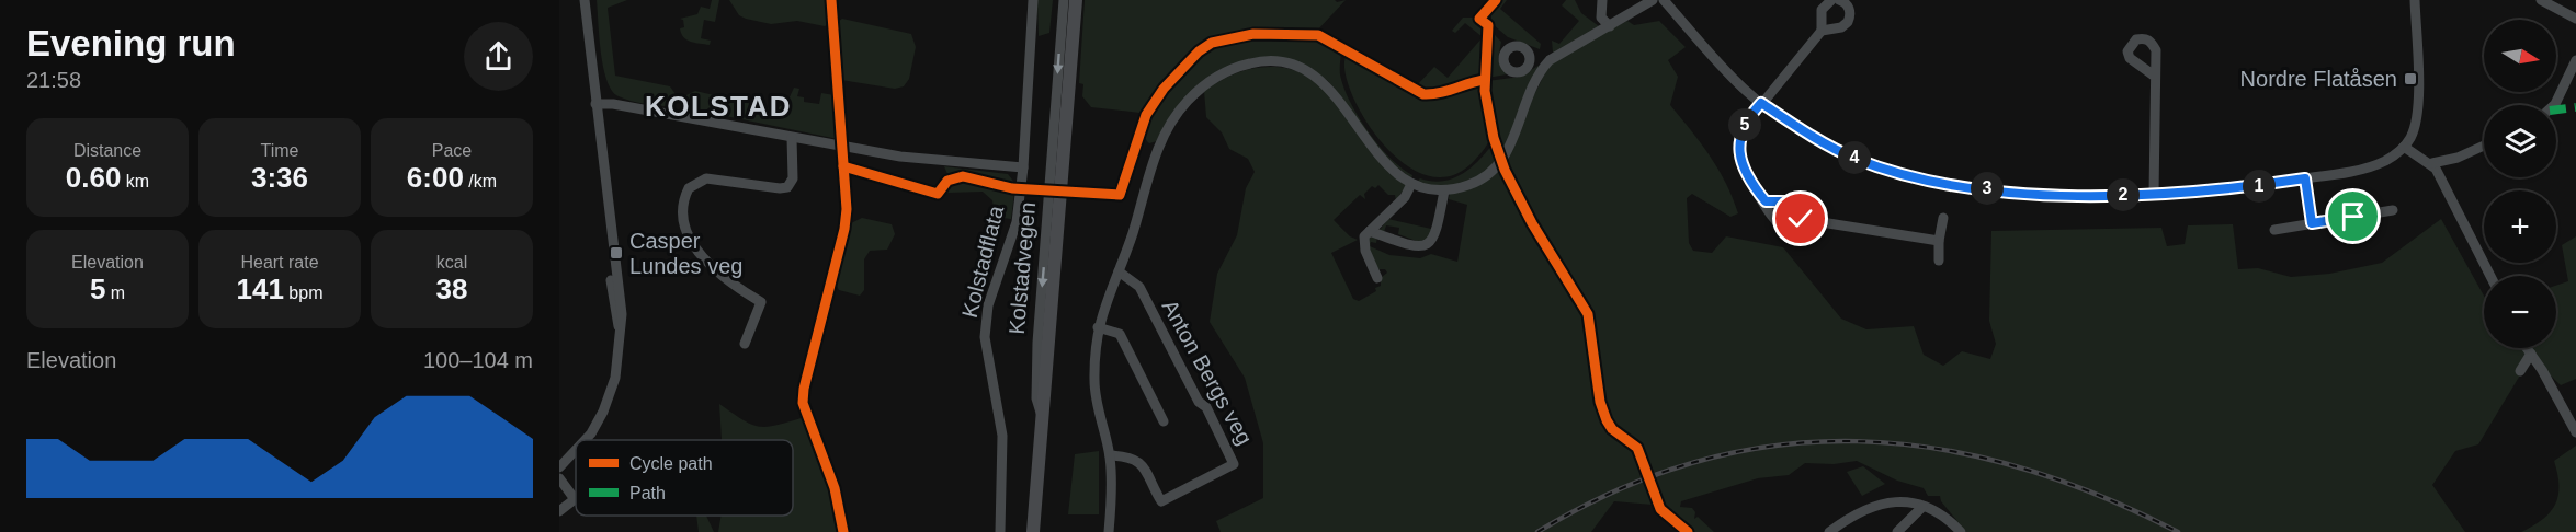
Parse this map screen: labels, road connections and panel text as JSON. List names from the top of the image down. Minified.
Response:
{"streets":{"main road":["Kolstadvegen"],"street":["Kolstadflata","Anton Bergs veg"]},"districts":["KOLSTAD"],"places":{"transit":["Nordre Flatåsen","Casper Lundes veg"]},"legend":["Cycle path","Path"],"north":"right","page":{"heading":["Evening run","21:58"],"map_buttons":["+","−"],"pins":["5","4","1","3","2"],"stats":[["Distance","0.60 km"],["Time","3:36"],["Pace","6:00 /km"],["Elevation","5 m"],["Heart rate","141 bpm"],["kcal","38"]],"chart":["Elevation","100–104 m"]}}
